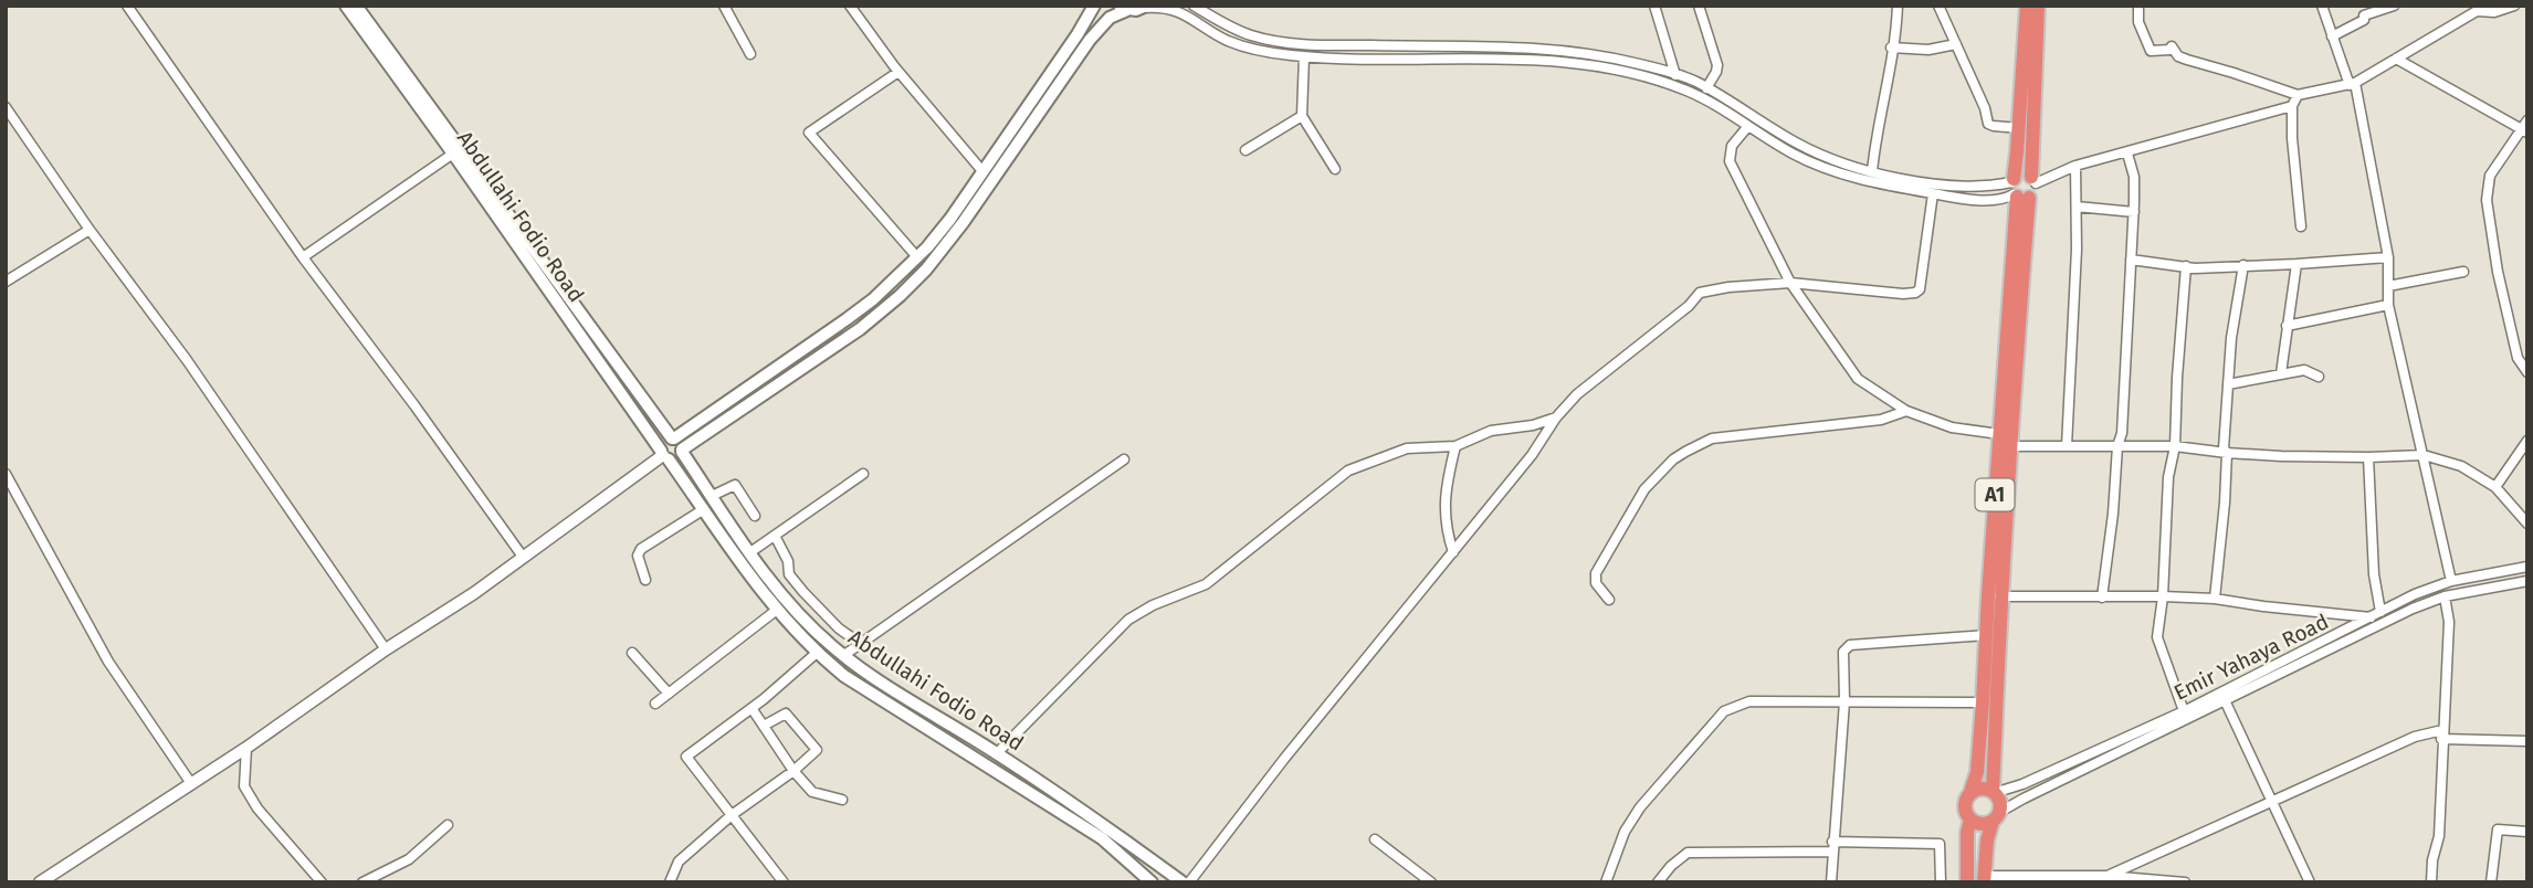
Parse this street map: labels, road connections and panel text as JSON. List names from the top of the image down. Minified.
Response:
{"streets":{"highway":["A1"],"main road":["Abdullahi Fodio Road"],"street":["Emir Yahaya Road"]},"crossings":[["A1","Emir Yahaya Road"]]}
